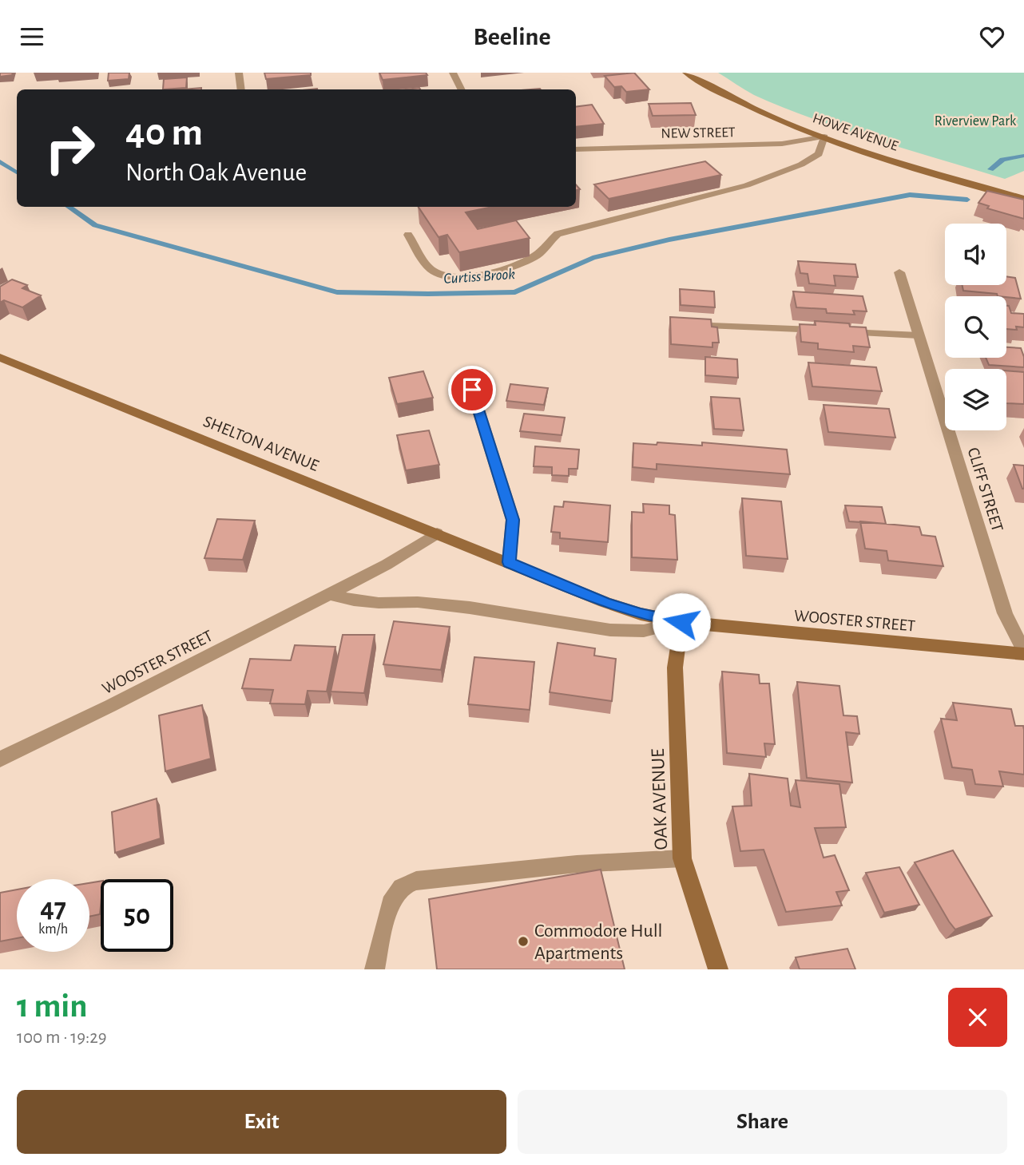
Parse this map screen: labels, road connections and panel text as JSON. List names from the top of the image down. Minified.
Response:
{"streets":{"main road":["HOWE AVENUE","SHELTON AVENUE","WOOSTER STREET","OAK AVENUE"],"street":["NEW STREET","CLIFF STREET"]},"crossings":[["HOWE AVENUE","NEW STREET"],["SHELTON AVENUE","WOOSTER STREET"],["CLIFF STREET","WOOSTER STREET"],["WOOSTER STREET","OAK AVENUE"]],"water":["Curtiss Brook"],"parks":["Riverview Park"],"places":["Commodore Hull Apartments"],"page":{"header":"Beeline","turn":["40 m","North Oak Avenue"],"speed":"47 km/h","limit":"50","heading":["1 min","100 m · 19:29"],"buttons":["Exit","Share"]}}
